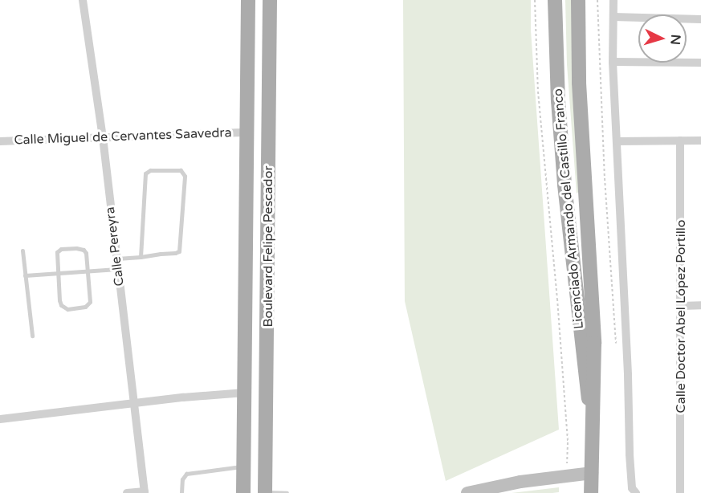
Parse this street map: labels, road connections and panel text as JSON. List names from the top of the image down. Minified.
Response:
{"streets":{"main road":["Licenciado Armando del Castillo Franco","Boulevard Felipe Pescador"],"street":["Calle Miguel de Cervantes Saavedra","Calle Pereyra","Calle Doctor Abel López Portillo"]},"crossings":[["Calle Miguel de Cervantes Saavedra","Calle Pereyra"],["Calle Miguel de Cervantes Saavedra","Boulevard Felipe Pescador"]],"north":"right"}
